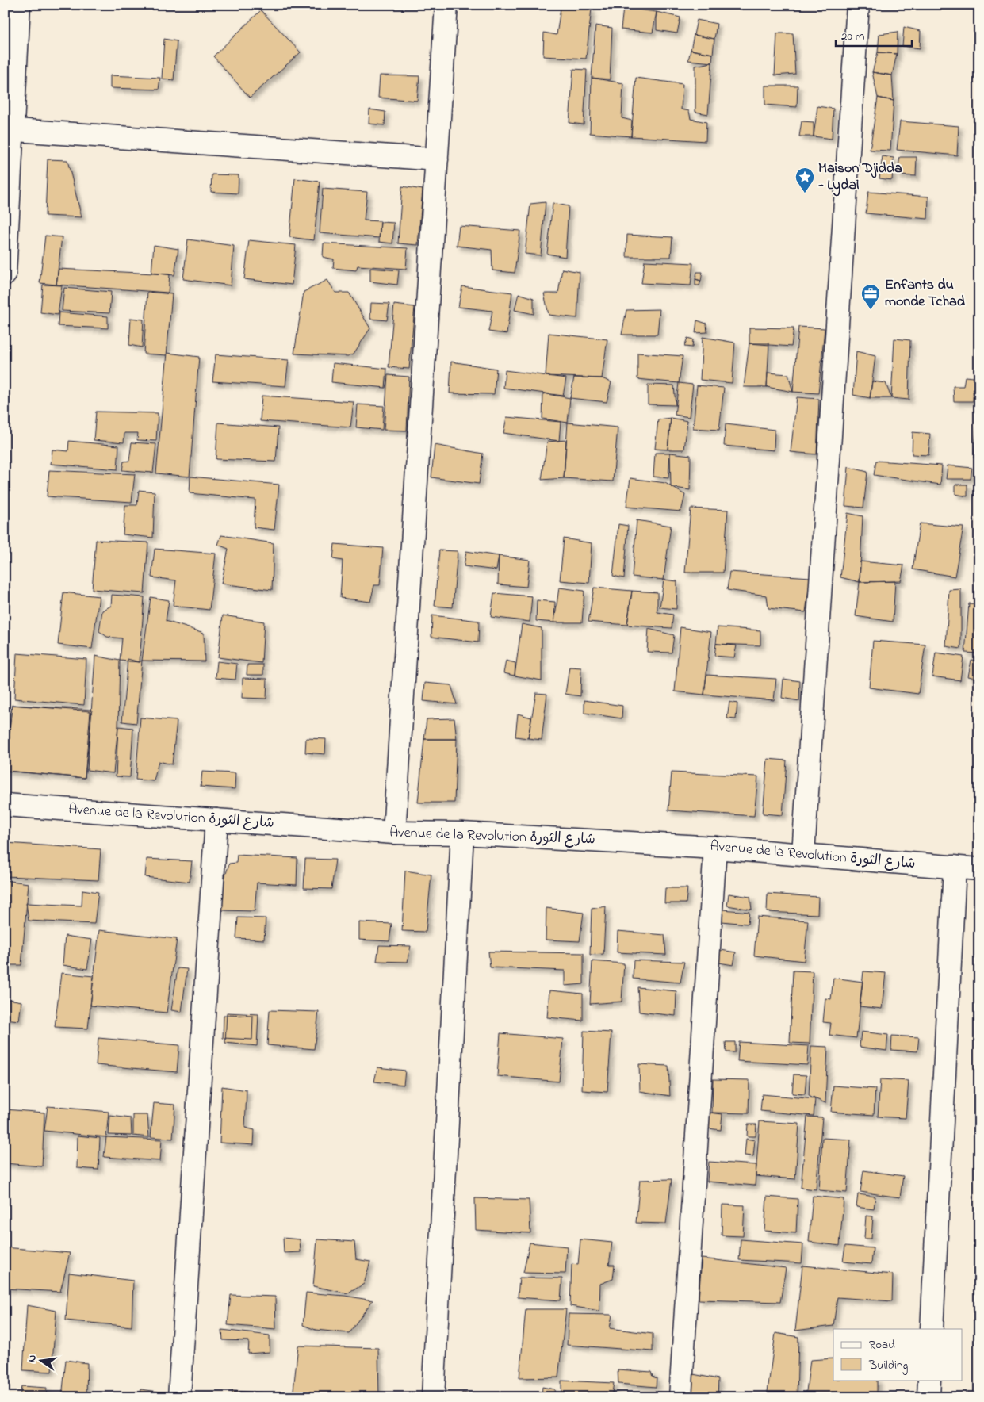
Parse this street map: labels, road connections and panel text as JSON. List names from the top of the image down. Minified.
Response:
{"streets":{"street":["Avenue de la Revolution شارع الثورة"]},"places":{"place":["Maison Djidda - Lydai"],"office":["Enfants du monde Tchad"]},"legend":["Road","Building"],"scale_bar":"20 m","north":"left"}
